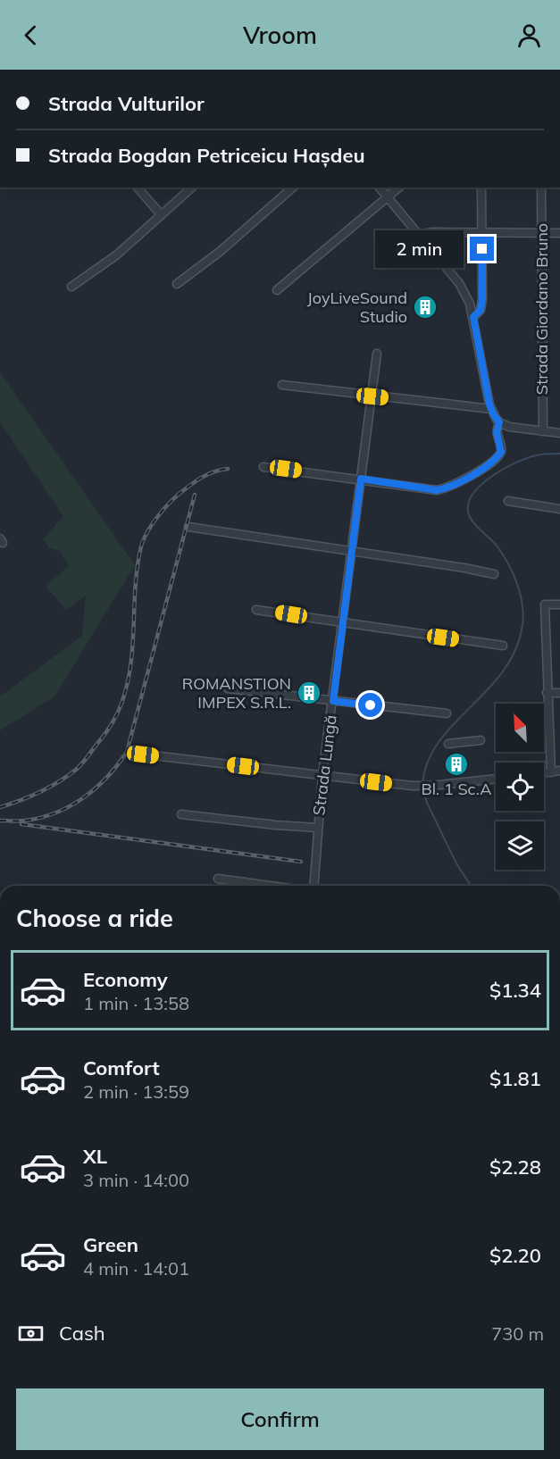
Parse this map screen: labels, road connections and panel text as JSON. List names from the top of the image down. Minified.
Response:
{"streets":{"street":["Strada Giordano Bruno","Strada Lungă"]},"places":{"building":["JoyLiveSound Studio","ROMANSTION IMPEX S.R.L.","Bl. 1 Sc.A"]},"north":"top left","page":{"header":"Vroom","banner":["Strada Vulturilor","Strada Bogdan Petriceicu Hașdeu"],"bubble":"2 min","heading":"Choose a ride","list":[{"name":"Economy","note":"1 min · 13:58","value":"$1.34"},{"name":"Comfort","note":"2 min · 13:59","value":"$1.81"},{"name":"XL","note":"3 min · 14:00","value":"$2.28"},{"name":"Green","note":"4 min · 14:01","value":"$2.20"}],"pay":["Cash","730 m"],"buttons":"Confirm"}}
